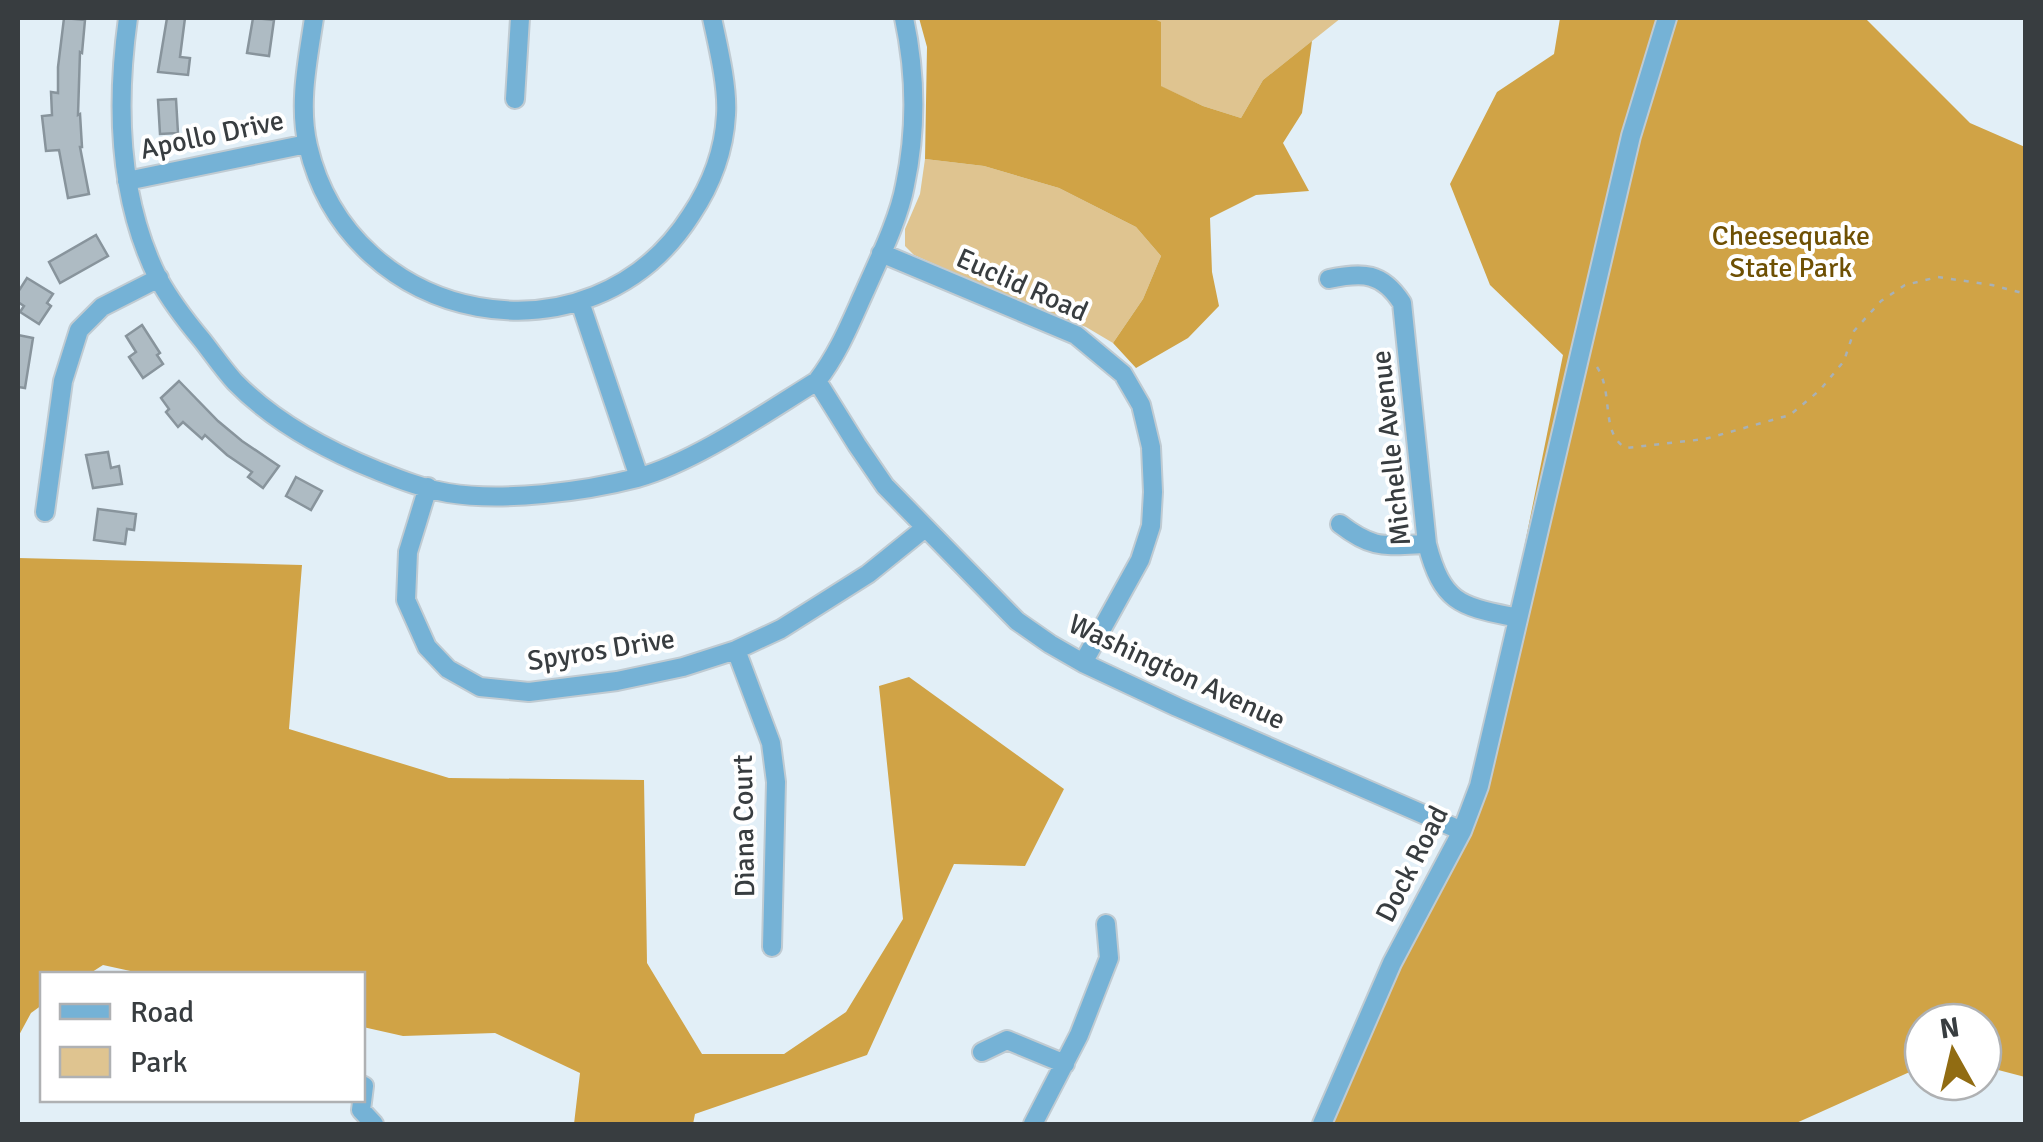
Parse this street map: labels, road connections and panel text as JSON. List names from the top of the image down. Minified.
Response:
{"streets":{"street":["Apollo Drive","Euclid Road","Michelle Avenue","Spyros Drive","Washington Avenue","Diana Court","Dock Road"]},"crossings":[["Euclid Road","Washington Avenue"],["Michelle Avenue","Dock Road"],["Spyros Drive","Washington Avenue"],["Spyros Drive","Diana Court"],["Washington Avenue","Dock Road"]],"parks":["Cheesequake State Park"],"legend":["Road","Park"],"north":"top"}
